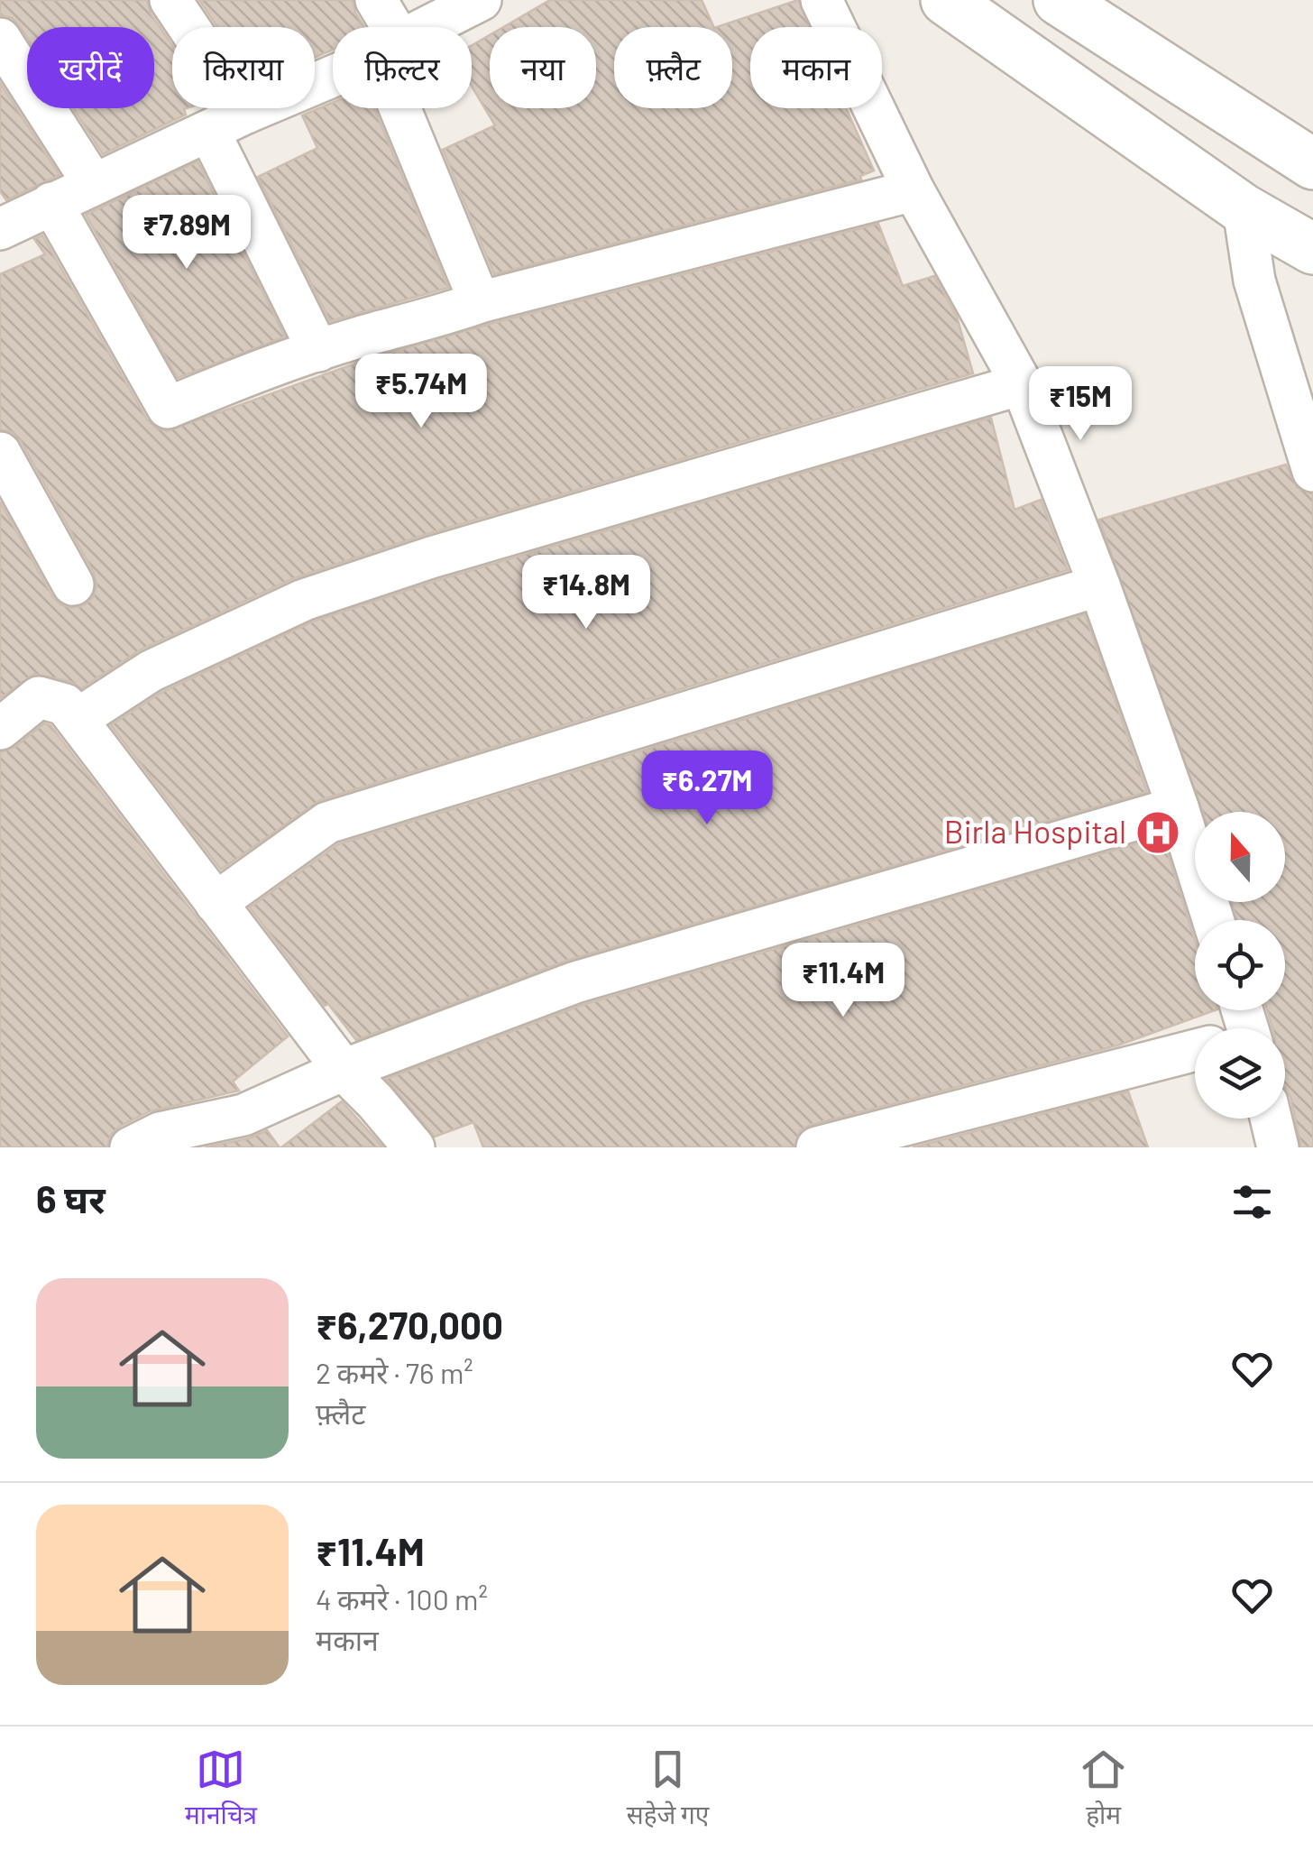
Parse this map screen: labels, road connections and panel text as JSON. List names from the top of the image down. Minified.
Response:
{"places":{"hospital":["Birla Hospital"]},"north":"top","page":{"chip":["खरीदें","किराया","फ़िल्टर","नया","फ़्लैट","मकान"],"price":["₹7.89M","₹5.74M","₹15M","₹14.8M","₹6.27M","₹11.4M"],"heading":"6 घर","list":[{"name":"₹6,270,000","note":"2 कमरे · 76 m² · फ़्लैट"},{"name":"₹11.4M","note":"4 कमरे · 100 m² · मकान"}],"tabs":["मानचित्र","सहेजे गए","होम"]}}
